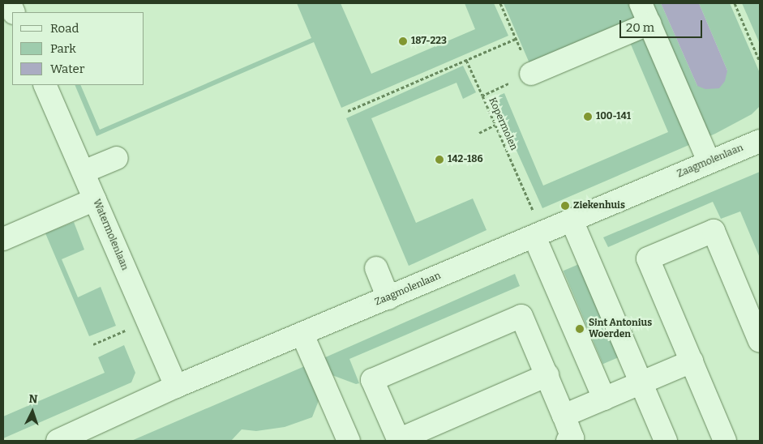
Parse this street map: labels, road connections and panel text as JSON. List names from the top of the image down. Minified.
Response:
{"streets":{"street":["Zaagmolenlaan","Watermolenlaan"],"path":["Kopermolen"]},"crossings":[["Kopermolen","Zaagmolenlaan"],["Zaagmolenlaan","Watermolenlaan"]],"places":["187-223","100-141","142-186","Ziekenhuis","Sint Antonius Woerden"],"legend":["Road","Park","Water"],"scale_bar":"20 m","north":"top"}
